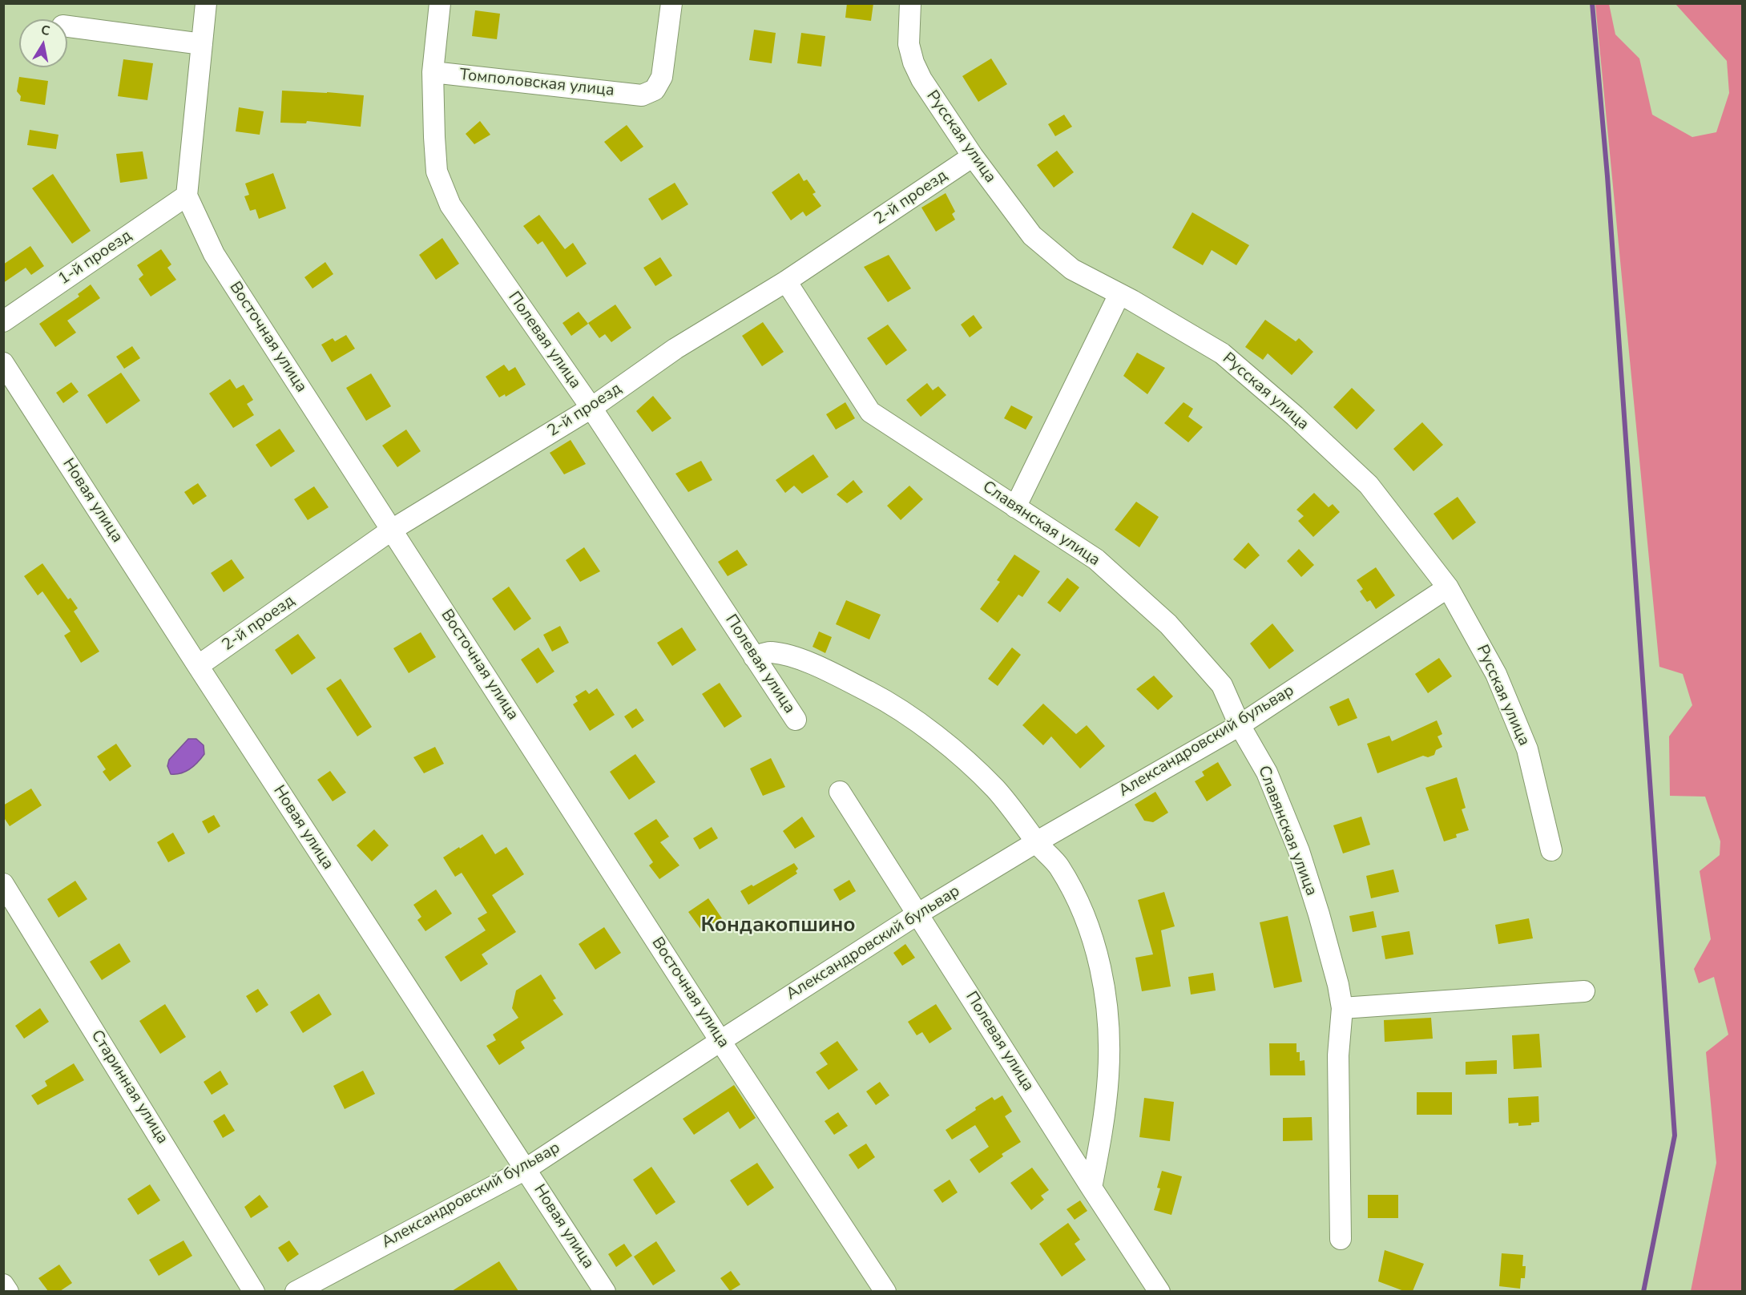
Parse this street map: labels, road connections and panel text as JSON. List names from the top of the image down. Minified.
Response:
{"streets":{"street":["Томполовская улица","Русская улица","2-й проезд","1-й проезд","Восточная улица","Полевая улица","Новая улица","Славянская улица","Александровский бульвар","Старинная улица"]},"crossings":[["Томполовская улица","Полевая улица"],["Русская улица","2-й проезд"],["Русская улица","Александровский бульвар"],["2-й проезд","Восточная улица"],["2-й проезд","Полевая улица"],["2-й проезд","Новая улица"],["2-й проезд","Славянская улица"],["1-й проезд","Восточная улица"],["Восточная улица","Александровский бульвар"],["Полевая улица","Александровский бульвар"],["Новая улица","Александровский бульвар"],["Славянская улица","Александровский бульвар"]],"districts":["Кондакопшино"],"north":"top"}
